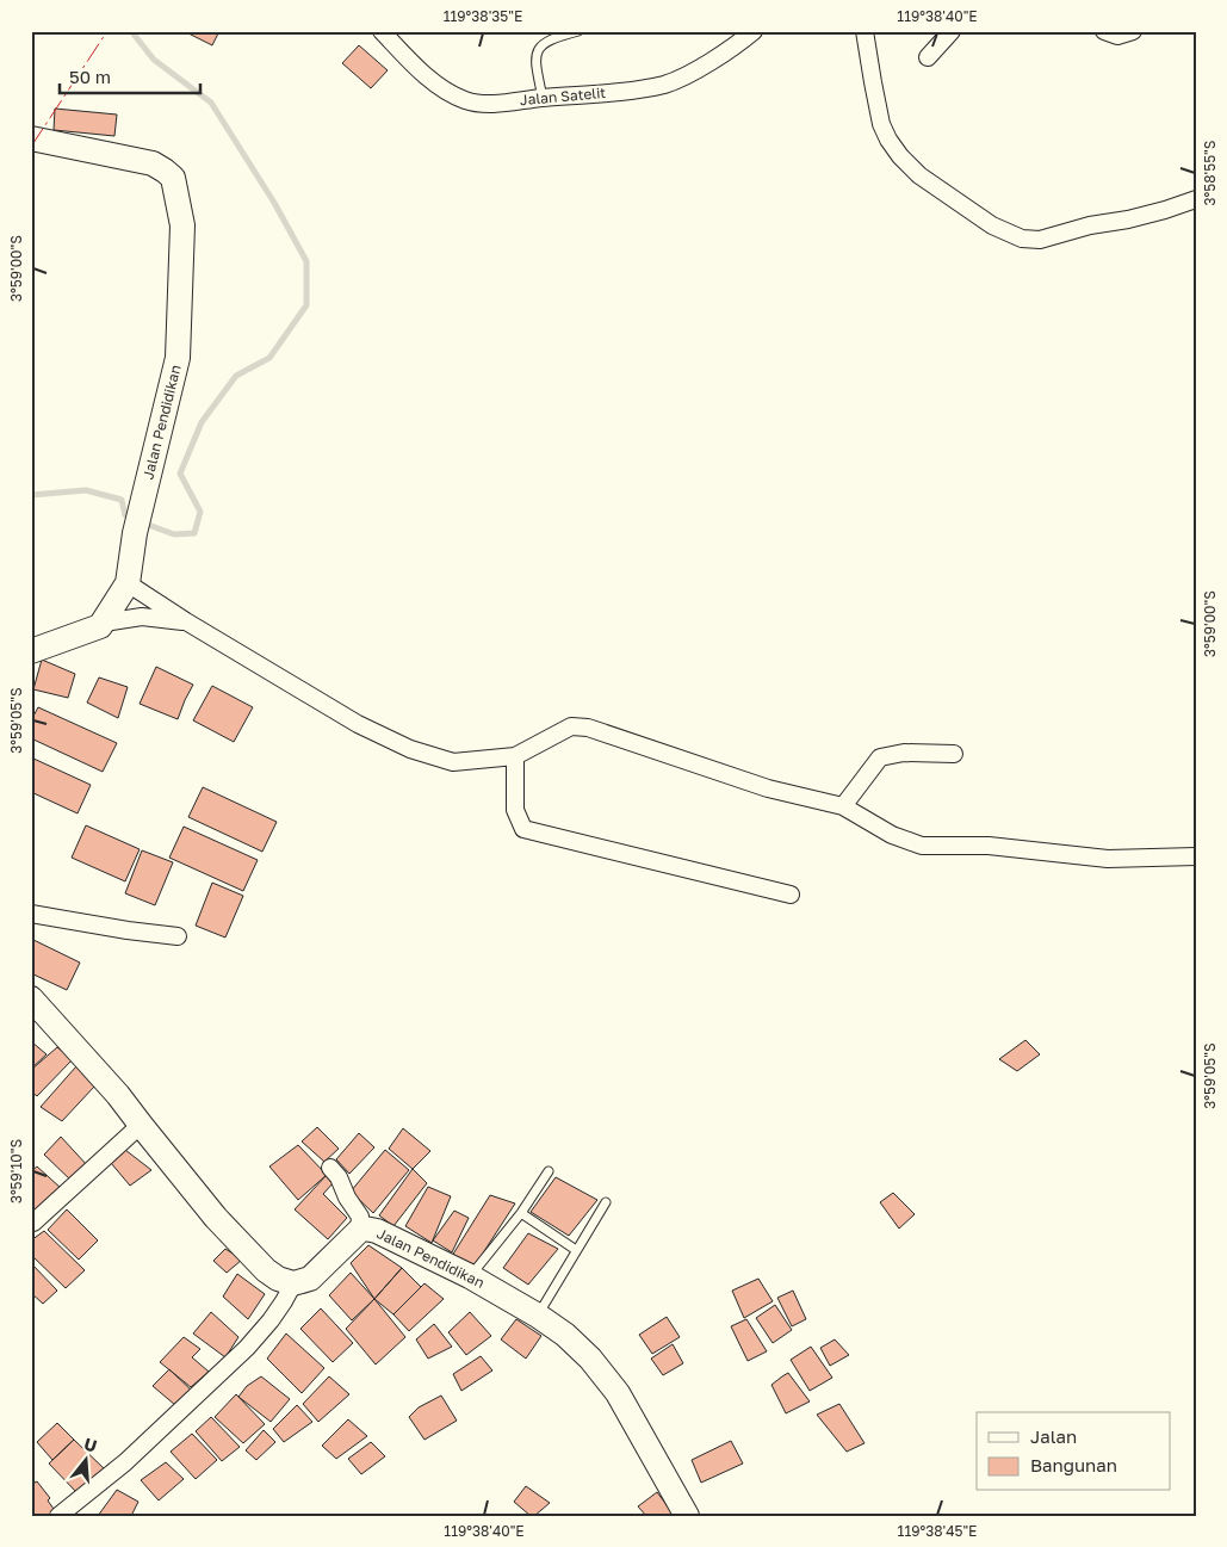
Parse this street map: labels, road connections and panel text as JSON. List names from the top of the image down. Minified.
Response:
{"streets":{"street":["Jalan Satelit","Jalan Pendidikan"]},"legend":["Jalan","Bangunan"],"scale_bar":"50 m","north":"top","coordinates":["119°38'35\"E","119°38'40\"E","3°58'55\"S","3°59'00\"S","3°59'05\"S","3°59'10\"S","119°38'45\"E"]}
